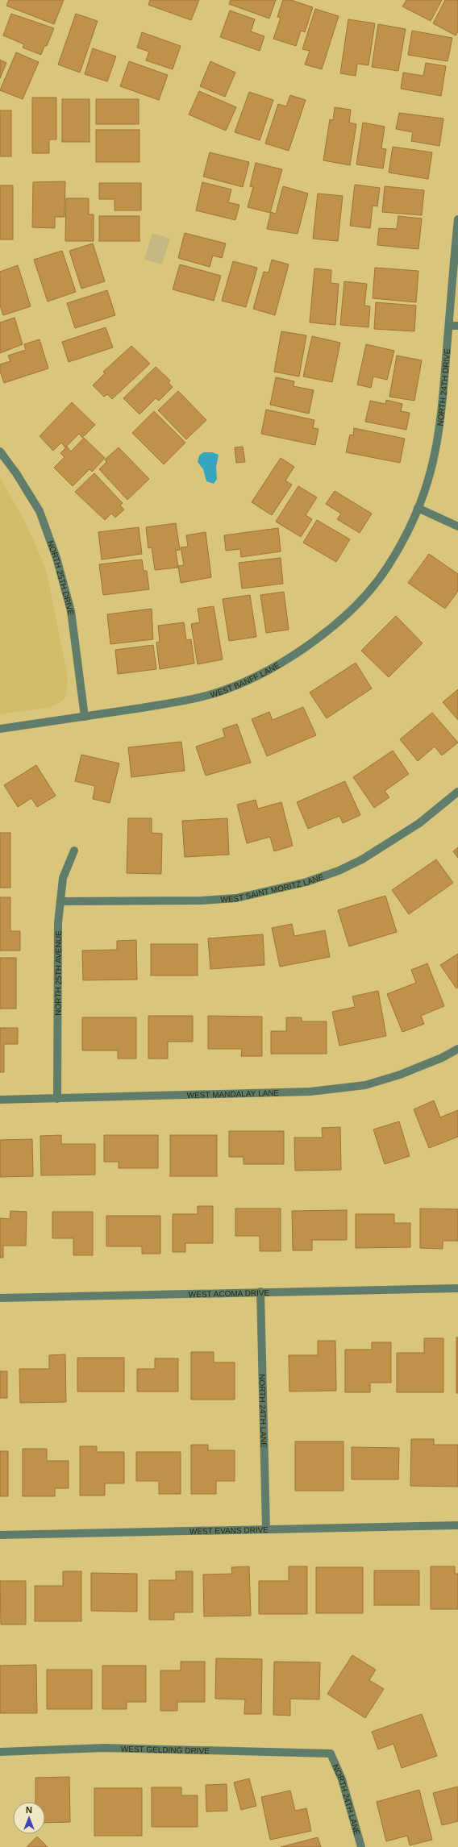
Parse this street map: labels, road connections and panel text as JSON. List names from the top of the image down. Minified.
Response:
{"streets":{"street":["NORTH 24TH DRIVE","NORTH 25TH DRIVE","WEST BANFF LANE","WEST SAINT MORITZ LANE","NORTH 25TH AVENUE","WEST MANDALAY LANE","WEST ACOMA DRIVE","NORTH 24TH LANE","WEST EVANS DRIVE","WEST GELDING DRIVE"]},"crossings":[["NORTH 24TH DRIVE","WEST BANFF LANE"],["NORTH 25TH DRIVE","WEST BANFF LANE"],["WEST SAINT MORITZ LANE","NORTH 25TH AVENUE"],["NORTH 25TH AVENUE","WEST MANDALAY LANE"],["WEST ACOMA DRIVE","NORTH 24TH LANE"],["NORTH 24TH LANE","WEST EVANS DRIVE"],["NORTH 24TH LANE","WEST GELDING DRIVE"]],"north":"top"}
